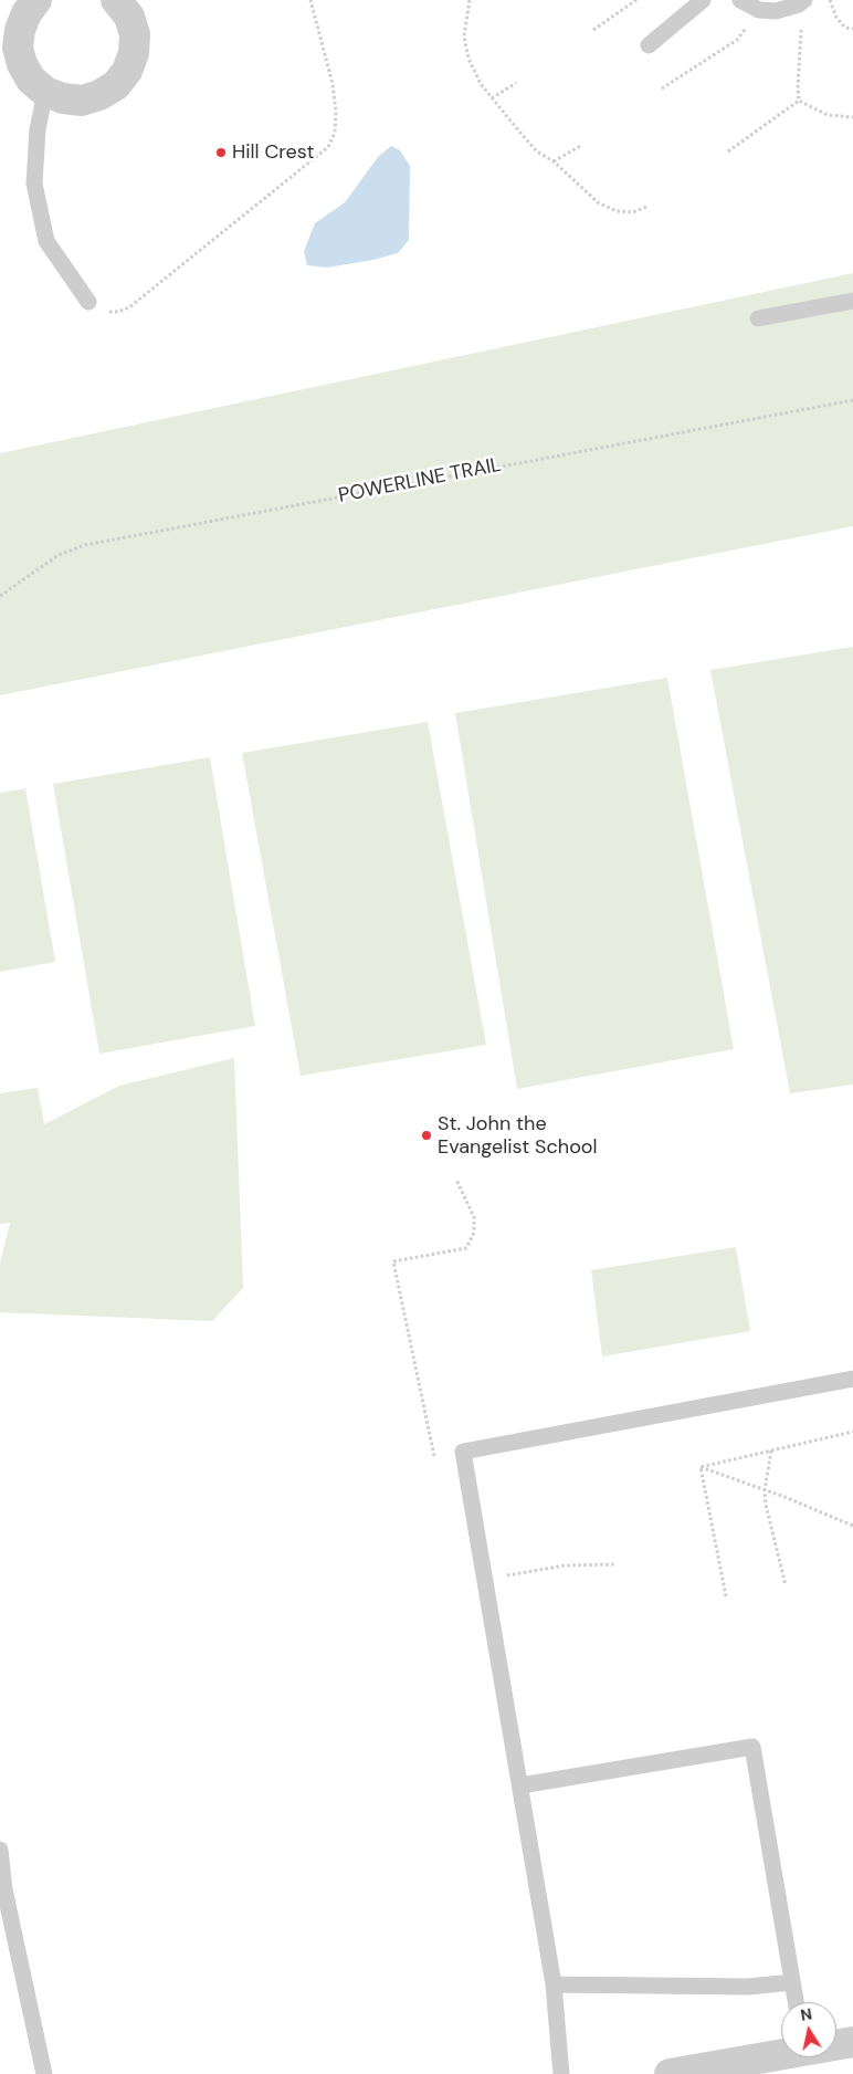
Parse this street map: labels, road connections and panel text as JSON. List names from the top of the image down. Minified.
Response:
{"streets":{"path":["POWERLINE TRAIL"]},"places":["Hill Crest","St. John the Evangelist School"],"north":"top"}
